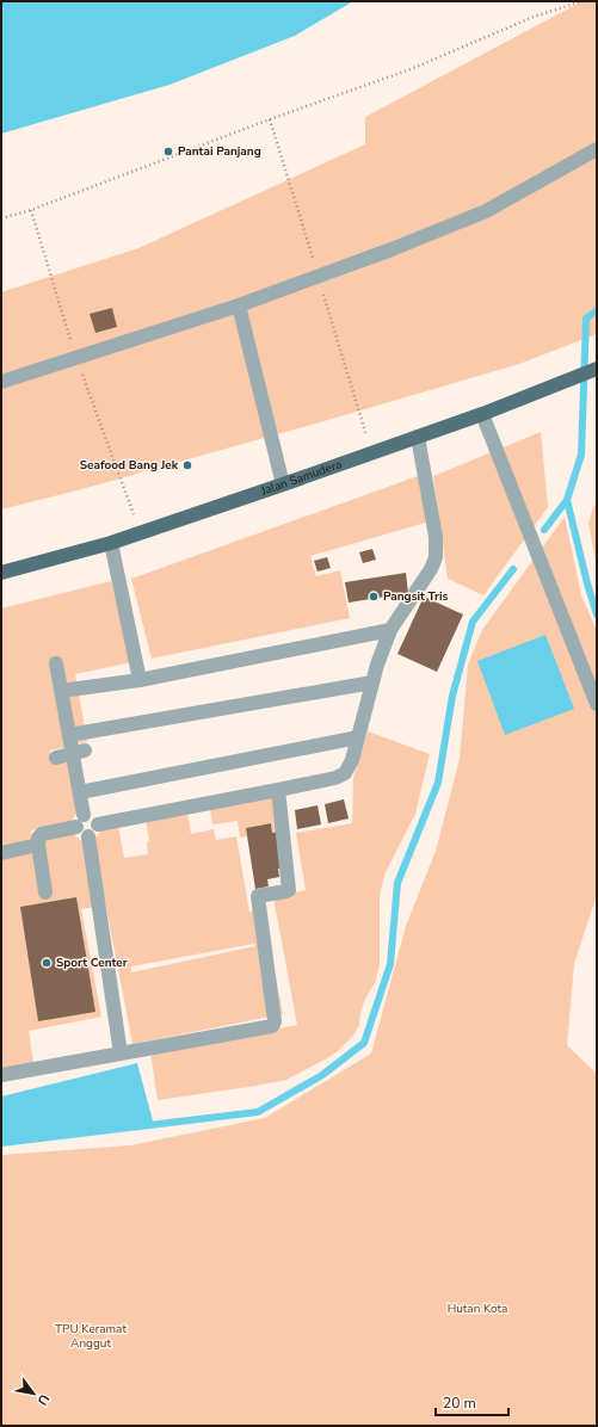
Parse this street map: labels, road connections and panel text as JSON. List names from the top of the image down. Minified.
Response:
{"streets":{"main road":["Jalan Samudera"]},"parks":["Hutan Kota","TPU Keramat Anggut"],"places":["Pantai Panjang","Seafood Bang Jek","Pangsit Tris","Sport Center"],"scale_bar":"20 m","north":"bottom right"}
